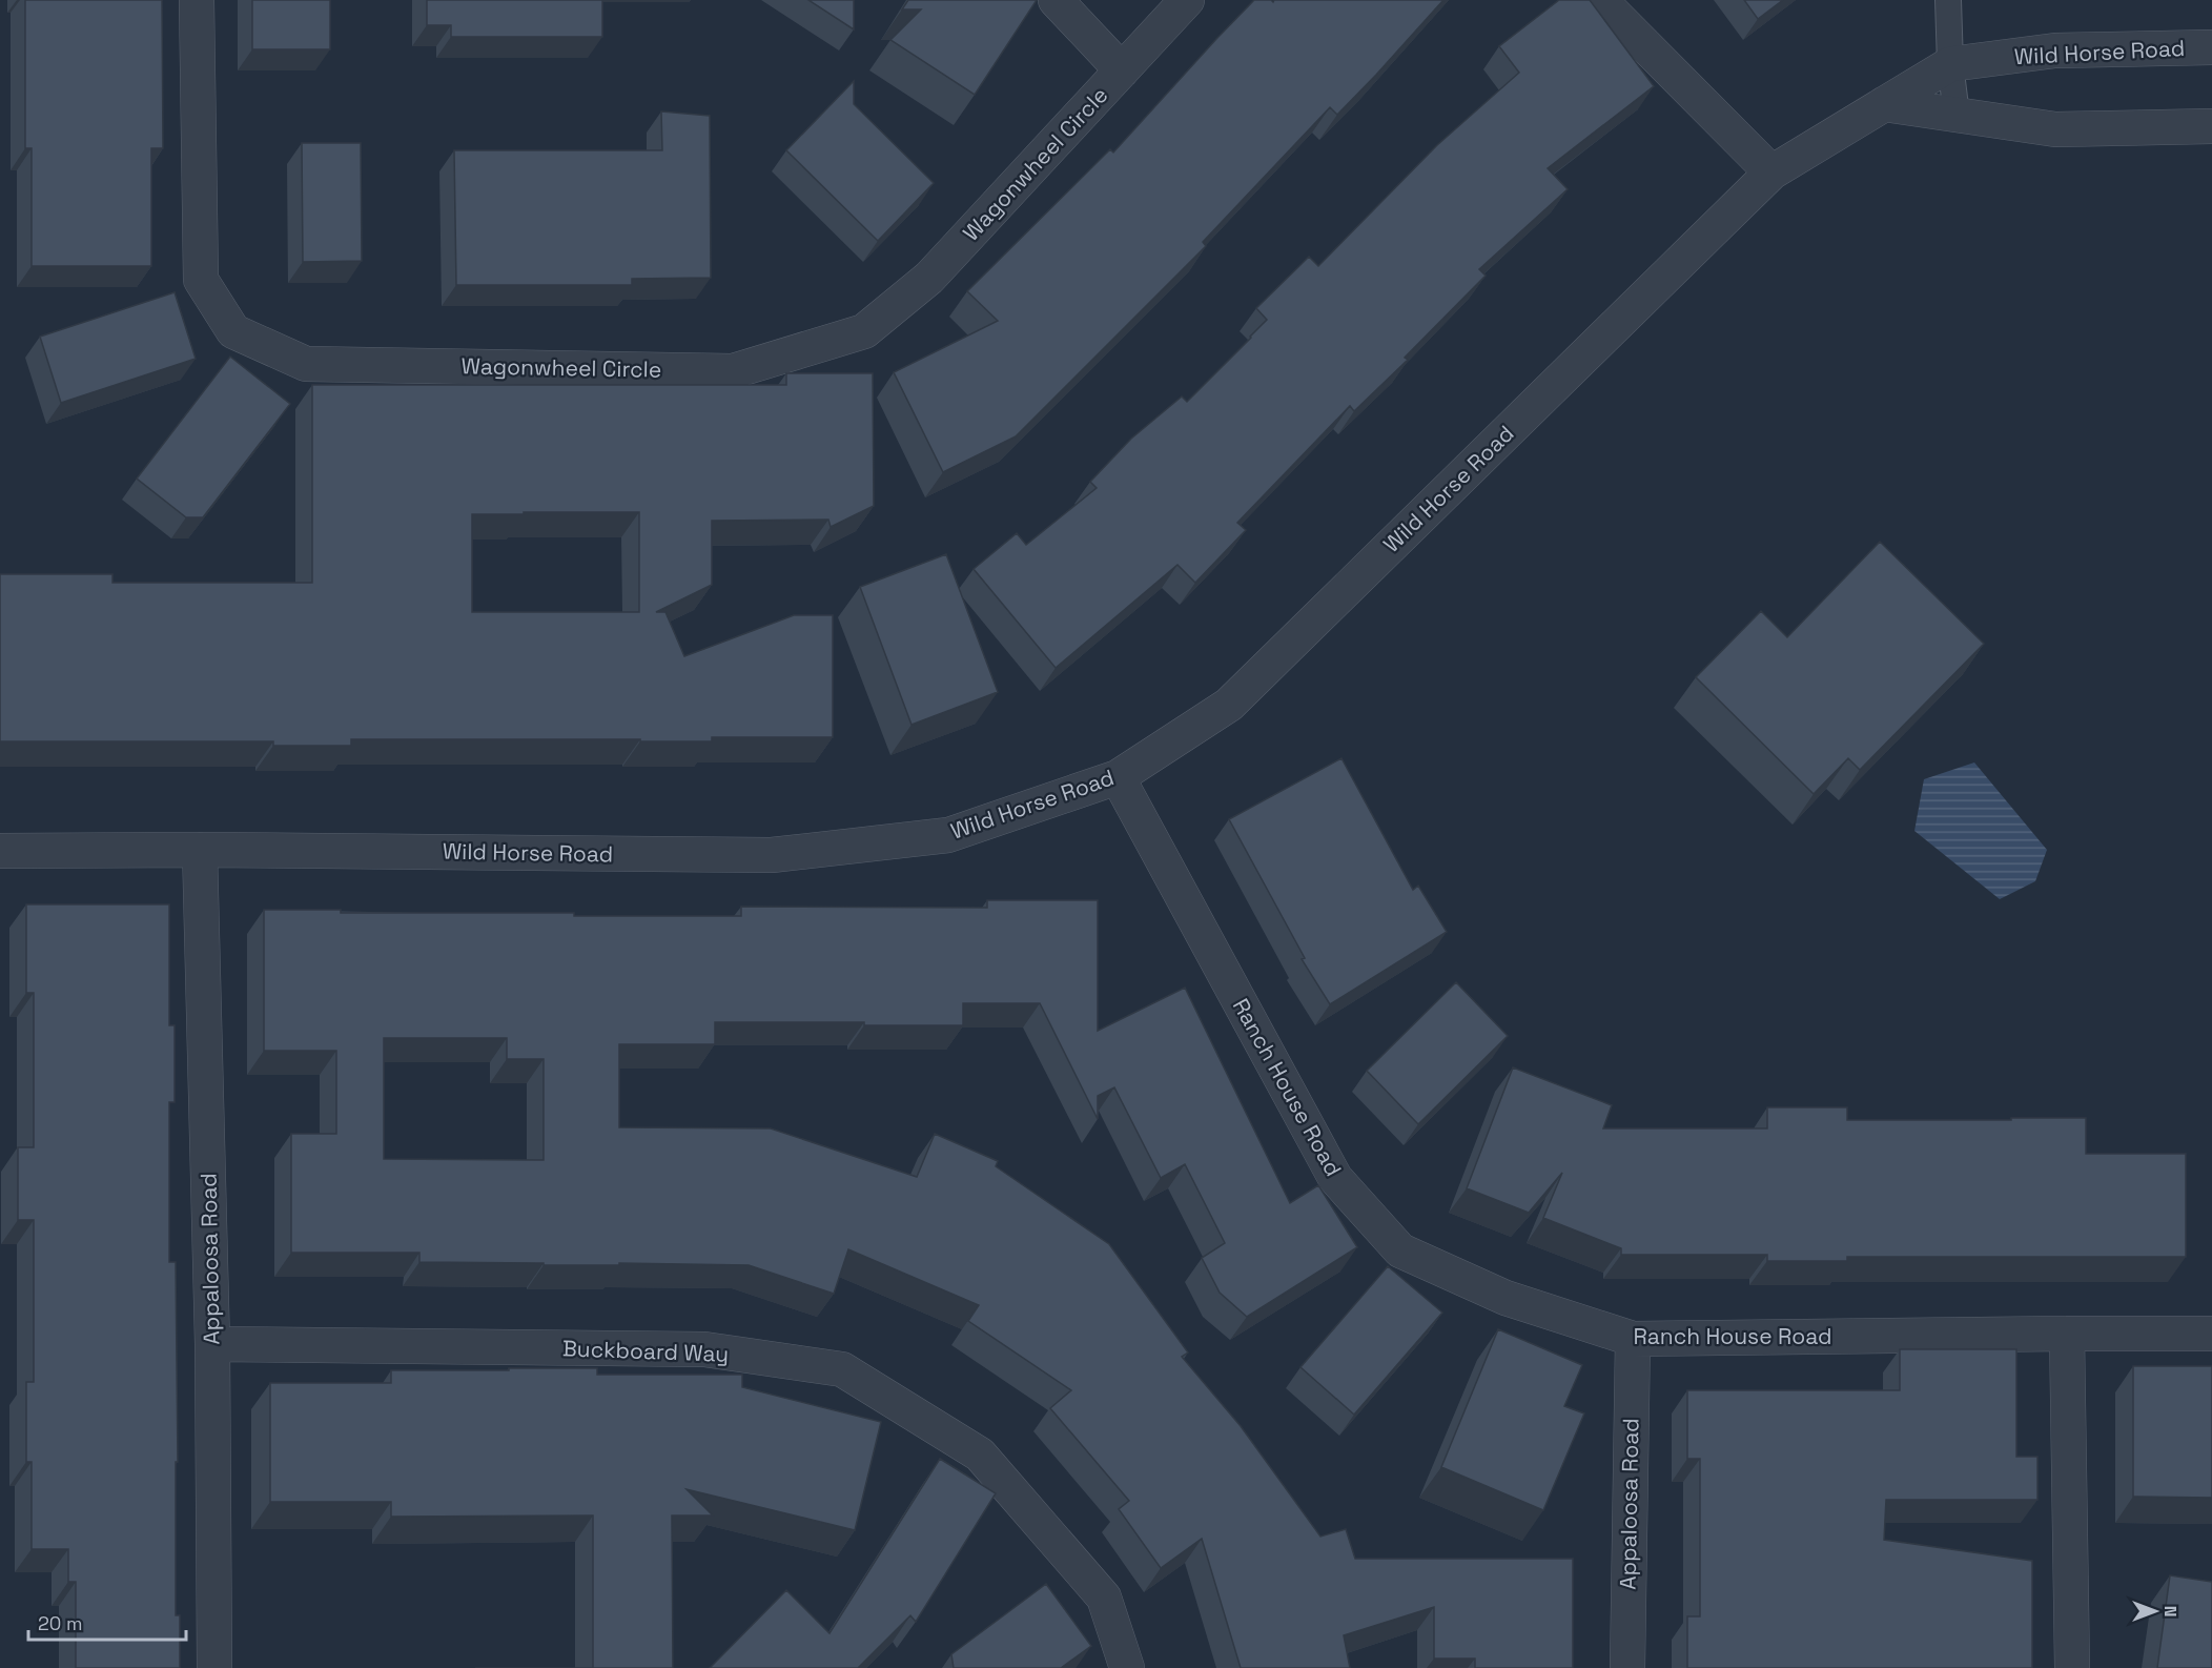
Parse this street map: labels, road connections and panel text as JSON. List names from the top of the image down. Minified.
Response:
{"streets":{"street":["Wild Horse Road","Wagonwheel Circle","Ranch House Road","Appaloosa Road","Buckboard Way"]},"crossings":[["Wild Horse Road","Ranch House Road"],["Wild Horse Road","Appaloosa Road"],["Ranch House Road","Appaloosa Road"],["Appaloosa Road","Buckboard Way"]],"scale_bar":"20 m","north":"right"}
